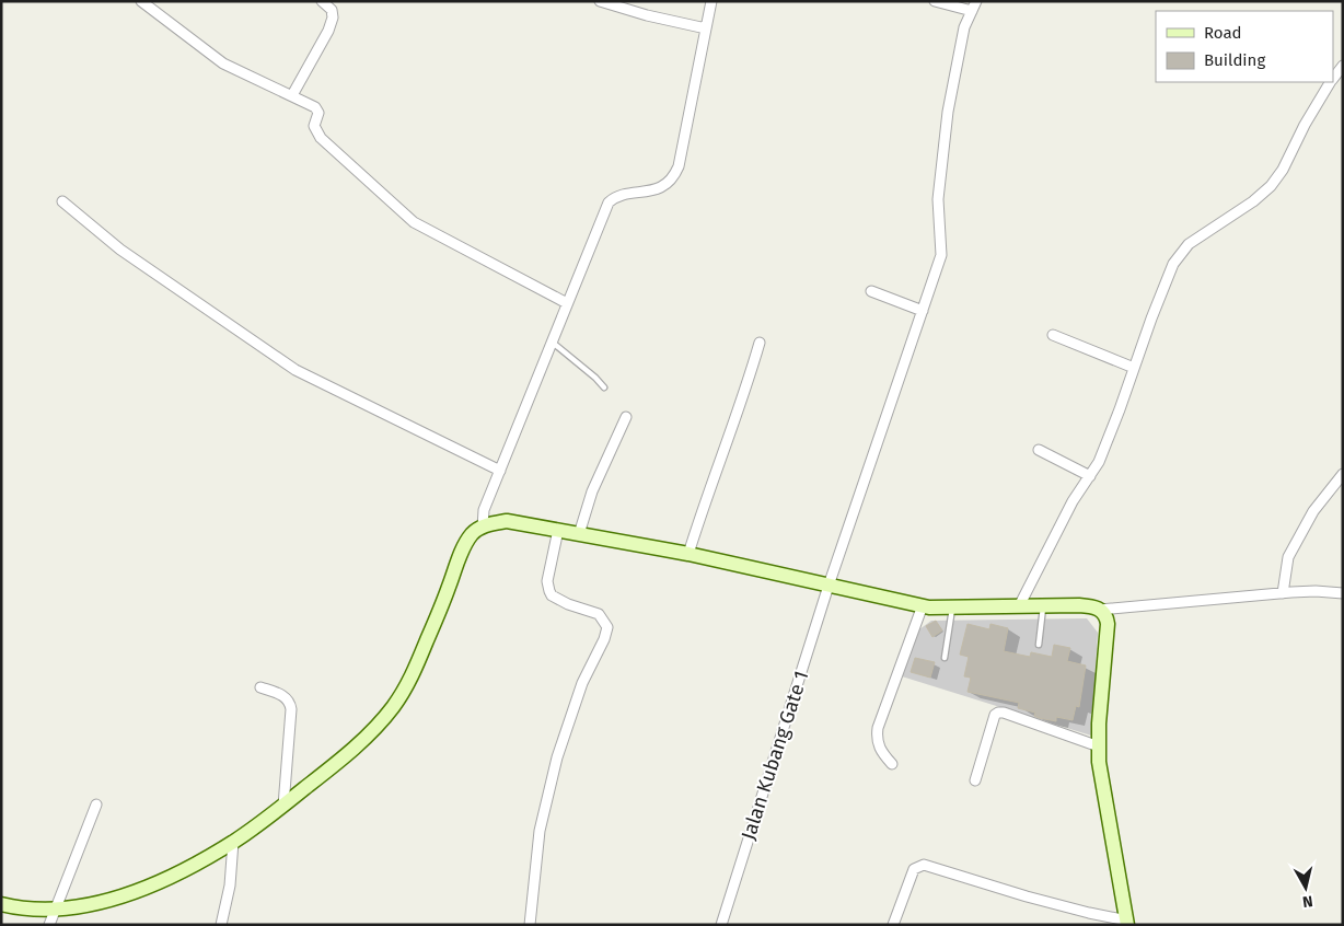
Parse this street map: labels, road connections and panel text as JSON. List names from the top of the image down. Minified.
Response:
{"streets":{"street":["Jalan Kubang Gate 1"]},"legend":["Road","Building"],"north":"bottom"}
